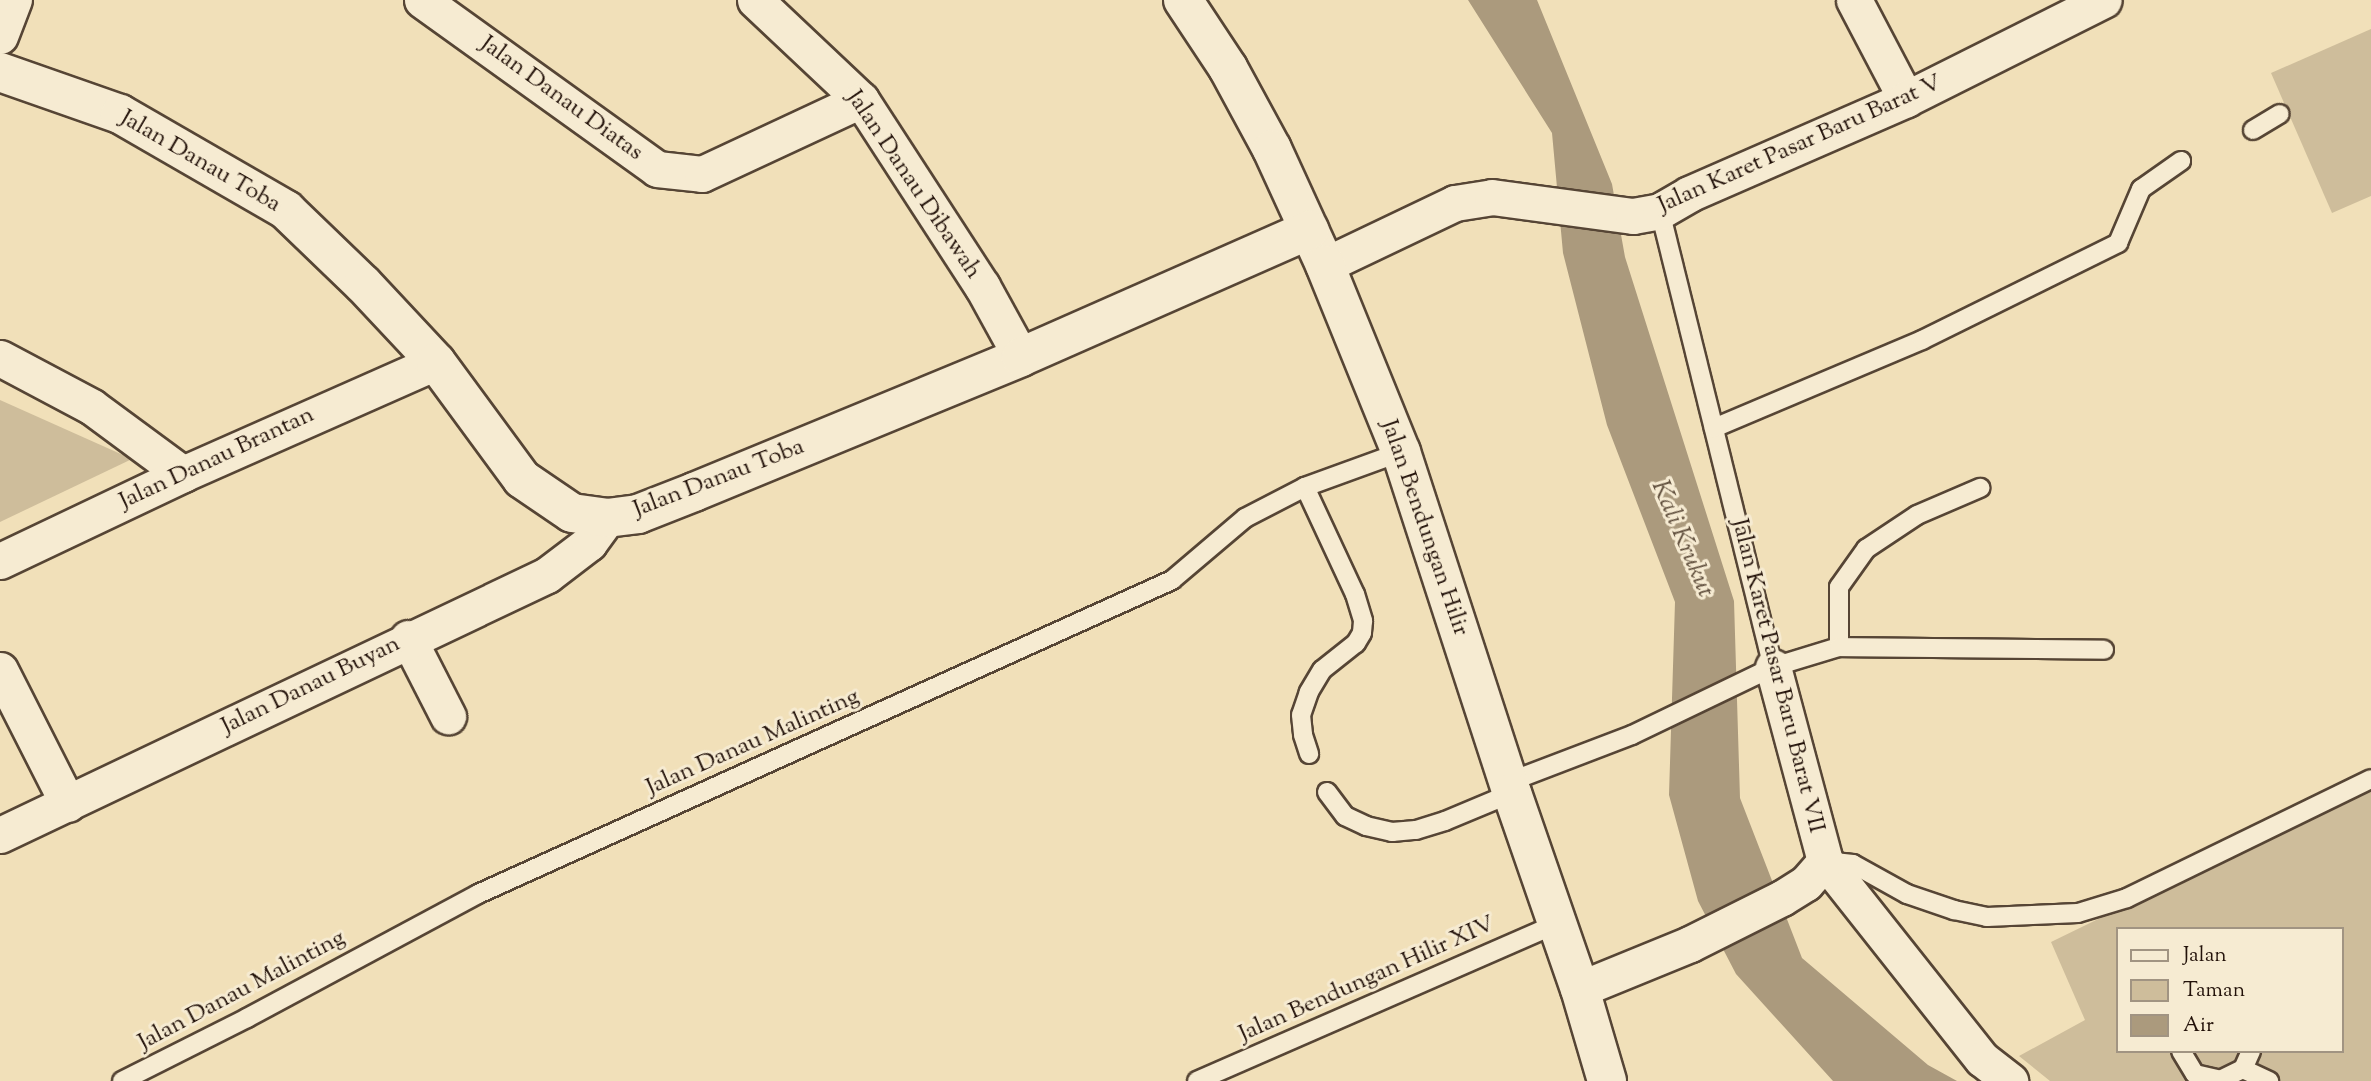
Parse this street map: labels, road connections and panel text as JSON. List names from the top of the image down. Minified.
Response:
{"streets":{"street":["Jalan Danau Diatas","Jalan Karet Pasar Baru Barat V","Jalan Danau Toba","Jalan Danau Dibawah","Jalan Danau Brantan","Jalan Bendungan Hilir","Jalan Karet Pasar Baru Barat VII","Jalan Danau Buyan"],"lane":["Jalan Danau Malinting","Jalan Bendungan Hilir XIV"]},"crossings":[["Jalan Danau Diatas","Jalan Danau Dibawah"],["Jalan Karet Pasar Baru Barat V","Jalan Bendungan Hilir"],["Jalan Karet Pasar Baru Barat V","Jalan Karet Pasar Baru Barat VII"],["Jalan Danau Toba","Jalan Danau Dibawah"],["Jalan Danau Toba","Jalan Danau Brantan"],["Jalan Danau Toba","Jalan Bendungan Hilir"],["Jalan Danau Toba","Jalan Danau Buyan"],["Jalan Bendungan Hilir","Jalan Danau Malinting"],["Jalan Bendungan Hilir","Jalan Bendungan Hilir XIV"]],"water":["Kali Krukut"],"legend":["Jalan","Taman","Air"]}
